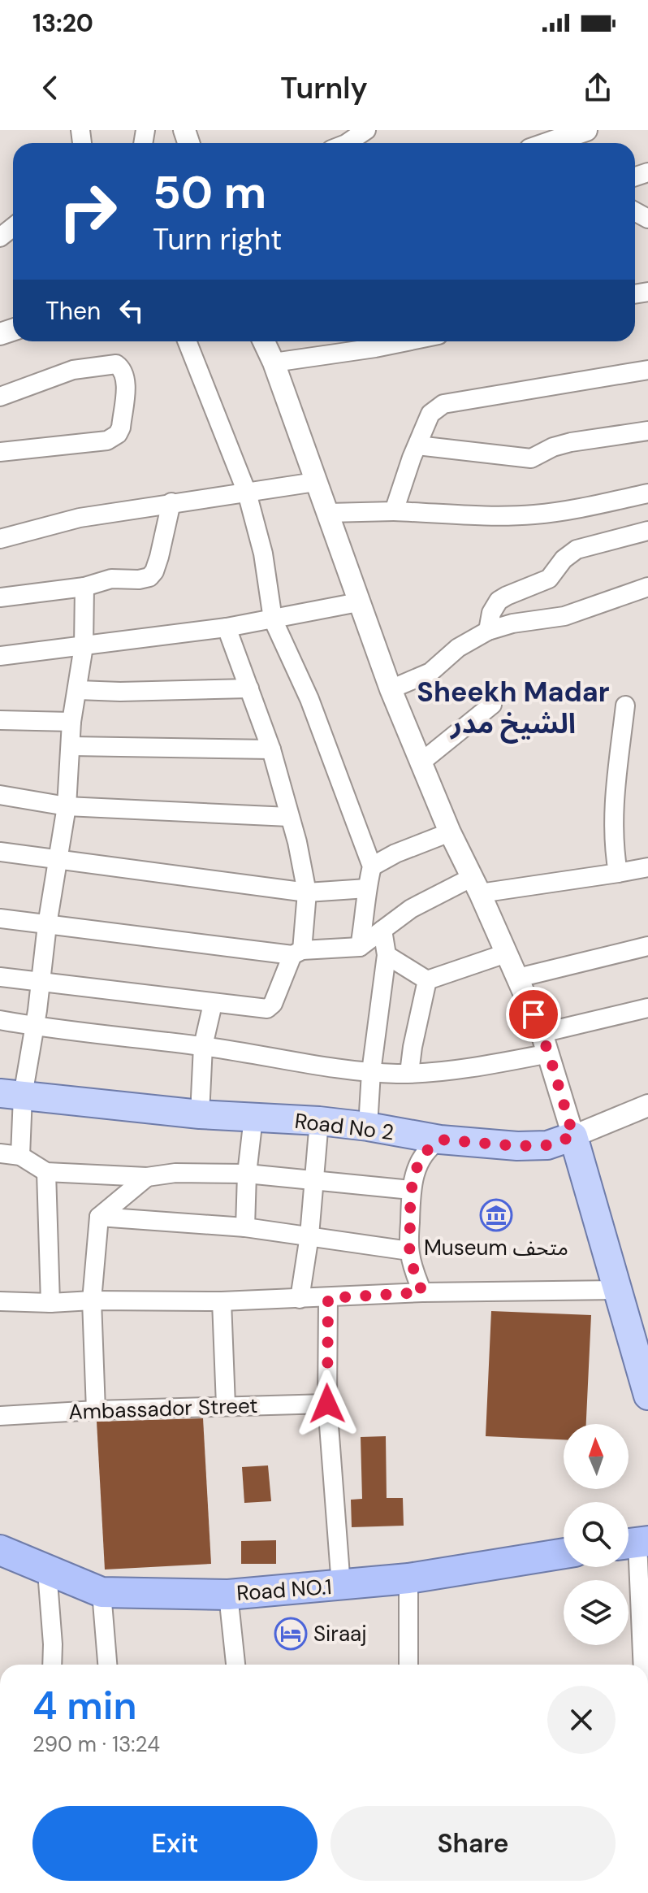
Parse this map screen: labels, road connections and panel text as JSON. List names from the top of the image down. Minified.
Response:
{"streets":{"highway":["Road NO.1"],"main road":["Road No 2"],"street":["Ambassador Street"]},"districts":["Sheekh Madar الشيخ مدر"],"places":{"museum":["Museum متحف"],"hotel":["Siraaj"]},"north":"top","page":{"status":"13:20","header":"Turnly","turn":["50 m","Turn right"],"then":"Then","heading":["4 min","290 m · 13:24"],"buttons":["Exit","Share"]}}
